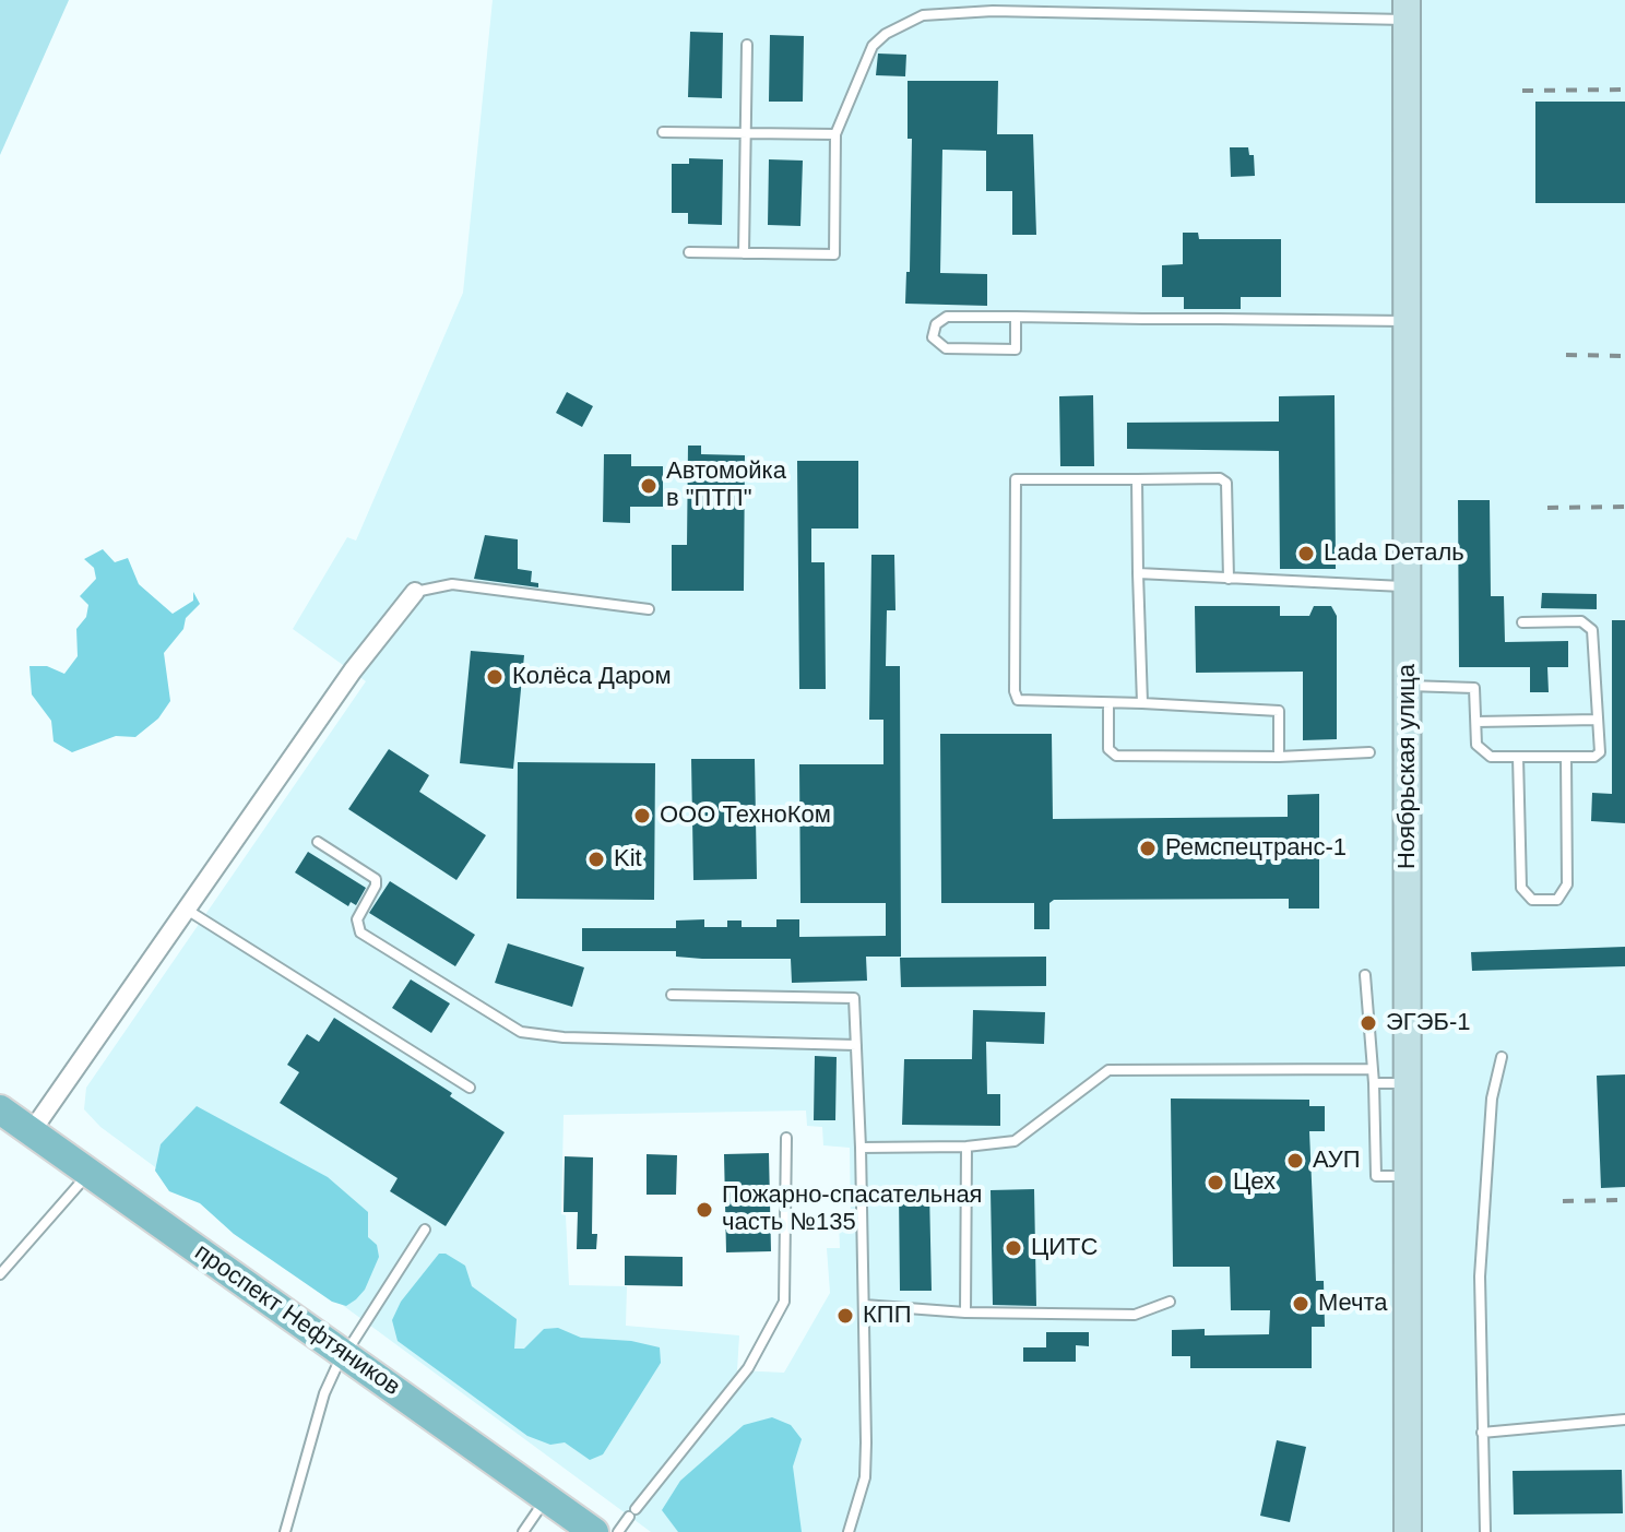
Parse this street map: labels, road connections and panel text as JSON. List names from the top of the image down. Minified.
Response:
{"streets":{"main road":["Ноябрьская улица","проспект Нефтяников"]},"places":["Автомойка в \"ПТП\"","Lada Dеталь","Колёса Даром","ООО ТехноКом","Ремспецтранс-1","Kit","ЭГЭБ-1","АУП","Цех","Пожарно-спасательная часть №135","ЦИТС","Мечта","КПП"]}
